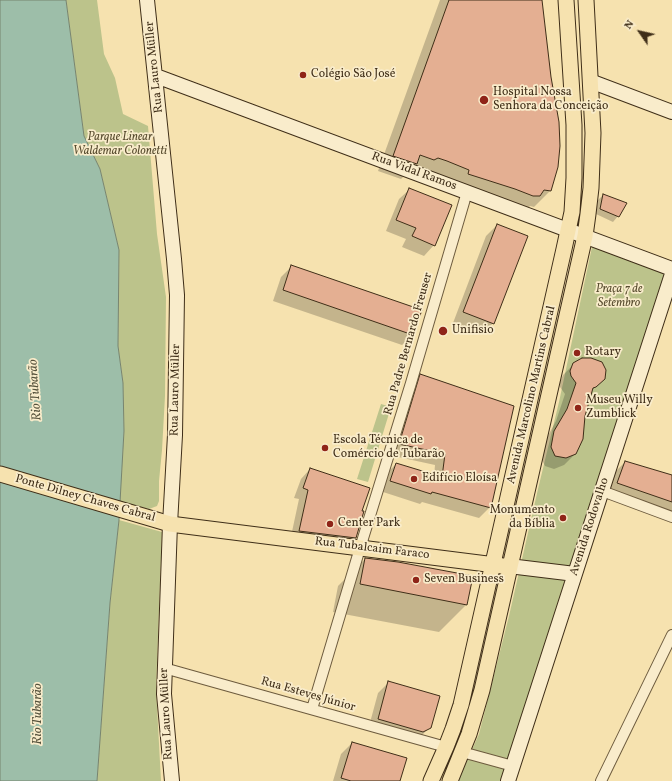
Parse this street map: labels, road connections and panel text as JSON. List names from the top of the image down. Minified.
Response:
{"streets":{"main road":["Avenida Marcolino Martins Cabral","Ponte Dilney Chaves Cabral","Rua Tubalcaim Faraco"],"street":["Rua Lauro Müller","Rua Vidal Ramos","Rua Padre Bernardo Freuser","Avenida Rodovalho","Rua Esteves Júnior"]},"crossings":[["Rua Lauro Müller","Rua Vidal Ramos"],["Rua Lauro Müller","Ponte Dilney Chaves Cabral"],["Rua Lauro Müller","Rua Tubalcaim Faraco"],["Rua Lauro Müller","Rua Esteves Júnior"],["Rua Vidal Ramos","Rua Padre Bernardo Freuser"],["Rua Vidal Ramos","Avenida Marcolino Martins Cabral"],["Rua Padre Bernardo Freuser","Rua Tubalcaim Faraco"],["Rua Padre Bernardo Freuser","Rua Esteves Júnior"],["Avenida Marcolino Martins Cabral","Rua Tubalcaim Faraco"],["Avenida Marcolino Martins Cabral","Rua Esteves Júnior"],["Ponte Dilney Chaves Cabral","Rua Tubalcaim Faraco"],["Avenida Rodovalho","Rua Tubalcaim Faraco"]],"water":["Rio Tubarão"],"parks":["Parque Linear Waldemar Colonetti","Praça 7 de Setembro"],"places":["Colégio São José","Hospital Nossa Senhora da Conceição","Unifisio","Rotary","Museu Willy Zumblick","Escola Técnica de Comércio de Tubarão","Edifício Eloísa","Monumento da Bíblia","Center Park","Seven Business"],"north":"top left"}
